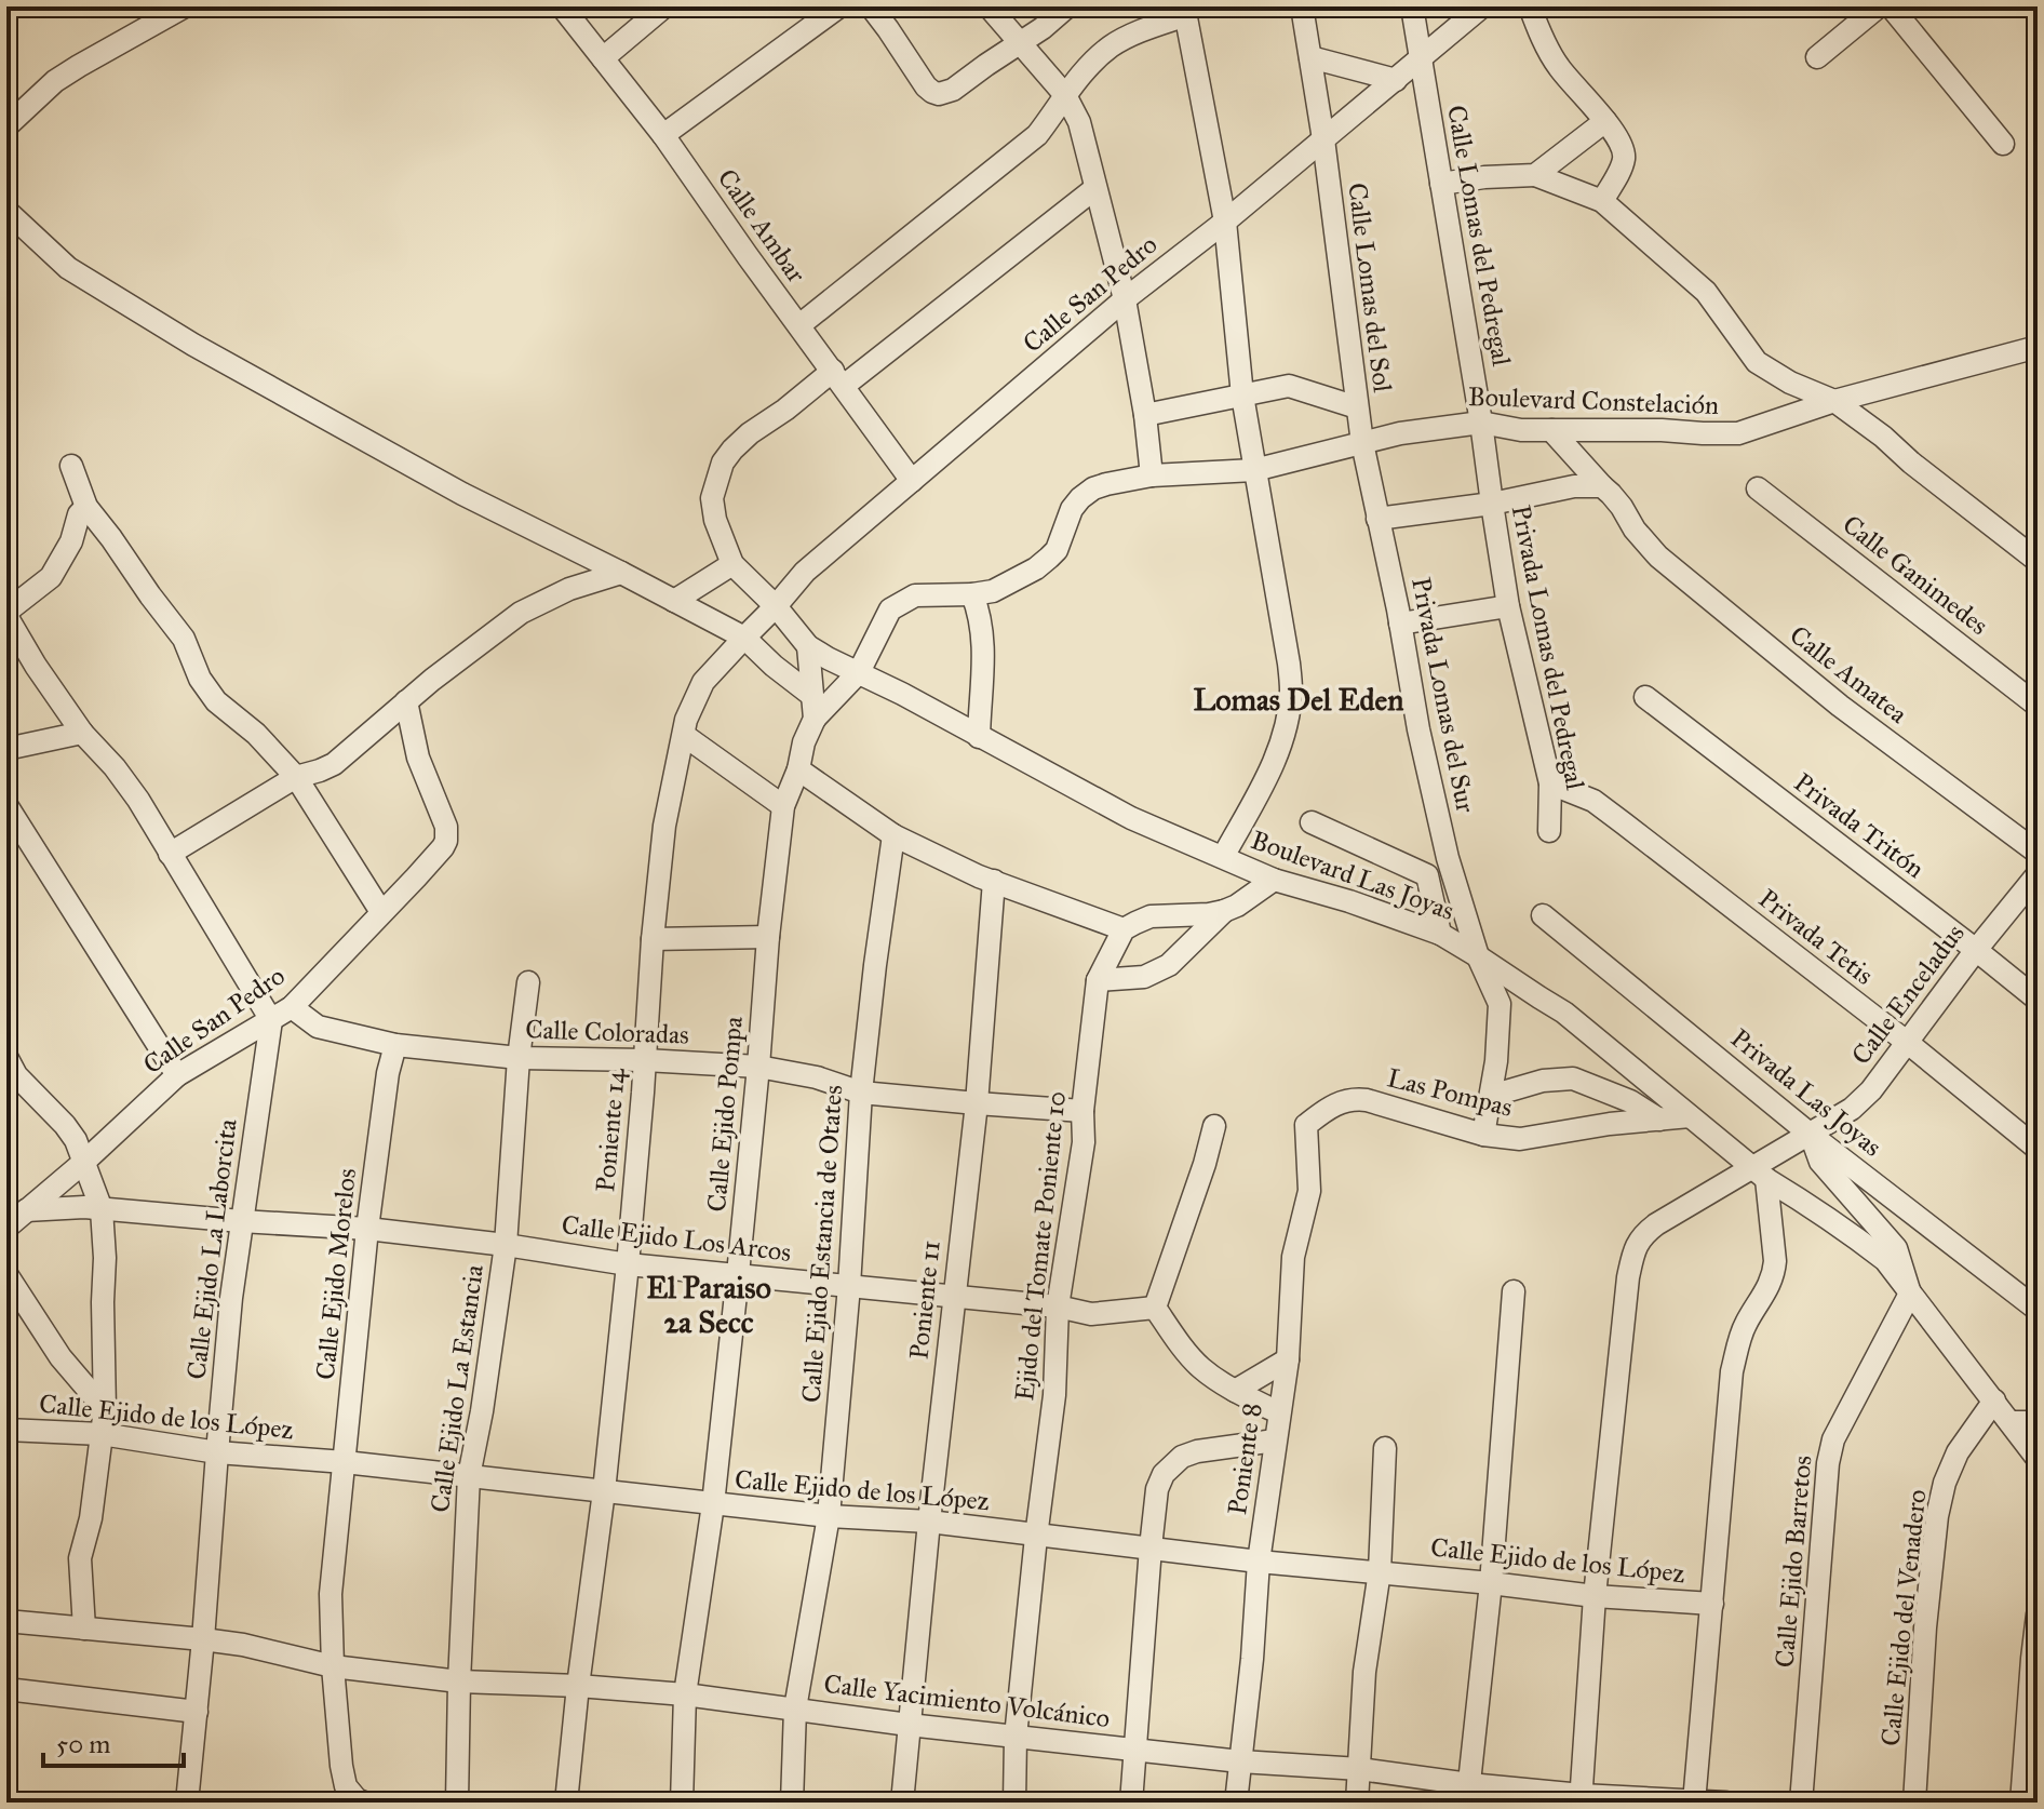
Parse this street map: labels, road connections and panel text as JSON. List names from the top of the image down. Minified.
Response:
{"streets":{"street":["Calle Ambar","Calle Lomas del Pedregal","Calle Lomas del Sol","Calle San Pedro","Boulevard Constelación","Calle Ganimedes","Privada Lomas del Pedregal","Calle Amatea","Privada Lomas del Sur","Privada Tritón","Boulevard Las Joyas","Privada Tetis","Calle Enceladus","Calle Coloradas","Las Pompas","Privada Las Joyas","Calle Ejido Pompa","Poniente 14","Calle Ejido Los Arcos","Calle Ejido Estancia de Otates","Ejido del Tomate Poniente 10","Calle Ejido La Laborcita","Calle Ejido Morelos","Poniente 11","Calle Ejido La Estancia","Calle Ejido de los López","Poniente 8","Calle Ejido Barretos","Calle Ejido del Venadero","Calle Yacimiento Volcánico"]},"crossings":[["Calle Ambar","Calle San Pedro"],["Calle Lomas del Pedregal","Calle San Pedro"],["Calle Lomas del Pedregal","Boulevard Constelación"],["Calle Lomas del Pedregal","Privada Lomas del Pedregal"],["Calle Lomas del Sol","Calle San Pedro"],["Calle Lomas del Sol","Boulevard Constelación"],["Calle Lomas del Sol","Privada Lomas del Sur"],["Calle San Pedro","Calle Coloradas"],["Calle San Pedro","Poniente 14"],["Calle San Pedro","Calle Ejido Los Arcos"],["Calle San Pedro","Calle Ejido La Laborcita"],["Boulevard Constelación","Privada Lomas del Pedregal"],["Boulevard Constelación","Calle Amatea"],["Boulevard Constelación","Privada Lomas del Sur"],["Boulevard Constelación","Boulevard Las Joyas"],["Boulevard Constelación","Calle Ejido Pompa"],["Privada Lomas del Pedregal","Privada Tetis"],["Privada Lomas del Sur","Boulevard Las Joyas"],["Privada Lomas del Sur","Las Pompas"],["Privada Tritón","Calle Enceladus"],["Boulevard Las Joyas","Calle Enceladus"],["Boulevard Las Joyas","Las Pompas"],["Boulevard Las Joyas","Calle Ejido Pompa"],["Boulevard Las Joyas","Calle Ejido Barretos"],["Boulevard Las Joyas","Calle Ejido del Venadero"],["Privada Tetis","Calle Enceladus"],["Calle Enceladus","Privada Las Joyas"],["Calle Enceladus","Calle Ejido de los López"],["Calle Coloradas","Calle Ejido Pompa"],["Calle Coloradas","Poniente 14"],["Calle Coloradas","Calle Ejido Estancia de Otates"],["Calle Coloradas","Ejido del Tomate Poniente 10"],["Calle Coloradas","Calle Ejido Morelos"],["Calle Coloradas","Poniente 11"],["Calle Coloradas","Calle Ejido La Estancia"],["Las Pompas","Poniente 8"],["Calle Ejido Pompa","Calle Ejido Los Arcos"],["Calle Ejido Pompa","Calle Ejido de los López"],["Calle Ejido Pompa","Calle Yacimiento Volcánico"],["Poniente 14","Calle Ejido Los Arcos"],["Poniente 14","Calle Ejido de los López"],["Poniente 14","Calle Yacimiento Volcánico"],["Calle Ejido Los Arcos","Calle Ejido Estancia de Otates"],["Calle Ejido Los Arcos","Ejido del Tomate Poniente 10"],["Calle Ejido Los Arcos","Calle Ejido La Laborcita"],["Calle Ejido Los Arcos","Calle Ejido Morelos"],["Calle Ejido Los Arcos","Poniente 11"],["Calle Ejido Los Arcos","Calle Ejido La Estancia"],["Calle Ejido Estancia de Otates","Calle Ejido de los López"],["Calle Ejido Estancia de Otates","Calle Yacimiento Volcánico"],["Ejido del Tomate Poniente 10","Calle Ejido de los López"],["Ejido del Tomate Poniente 10","Calle Yacimiento Volcánico"],["Calle Ejido La Laborcita","Calle Ejido de los López"],["Calle Ejido La Laborcita","Calle Yacimiento Volcánico"],["Calle Ejido Morelos","Calle Ejido de los López"],["Calle Ejido Morelos","Calle Yacimiento Volcánico"],["Poniente 11","Calle Ejido de los López"],["Poniente 11","Calle Yacimiento Volcánico"],["Calle Ejido La Estancia","Calle Ejido de los López"],["Calle Ejido La Estancia","Calle Yacimiento Volcánico"],["Calle Ejido de los López","Poniente 8"],["Poniente 8","Calle Yacimiento Volcánico"]],"districts":["Lomas Del Eden","El Paraiso 2a Secc"],"scale_bar":"50 m"}
